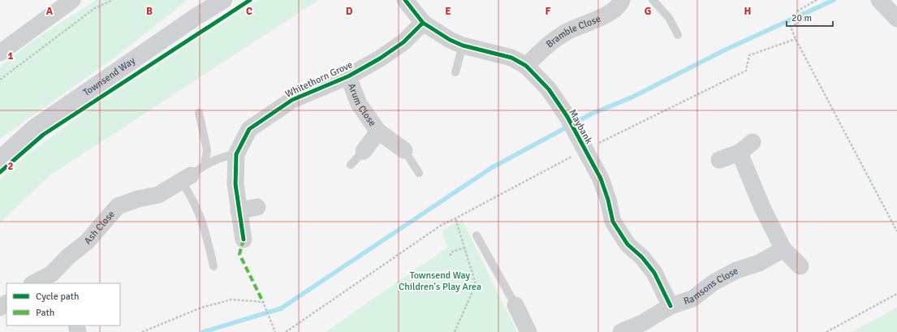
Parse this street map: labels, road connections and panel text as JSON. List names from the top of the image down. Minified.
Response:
{"streets":{"main road":["Townsend Way"],"street":["Bramble Close","Whitethorn Grove","Arum Close","Maybank","Ash Close","Ramsons Close"]},"crossings":[["Bramble Close","Maybank"],["Whitethorn Grove","Arum Close"],["Whitethorn Grove","Maybank"],["Maybank","Ramsons Close"]],"parks":["Townsend Way Children's Play Area"],"legend":["Cycle path","Path"],"scale_bar":"20 m","grid":{"columns":["A","B","C","D","E","F","G","H"],"rows":["1","2"]}}
